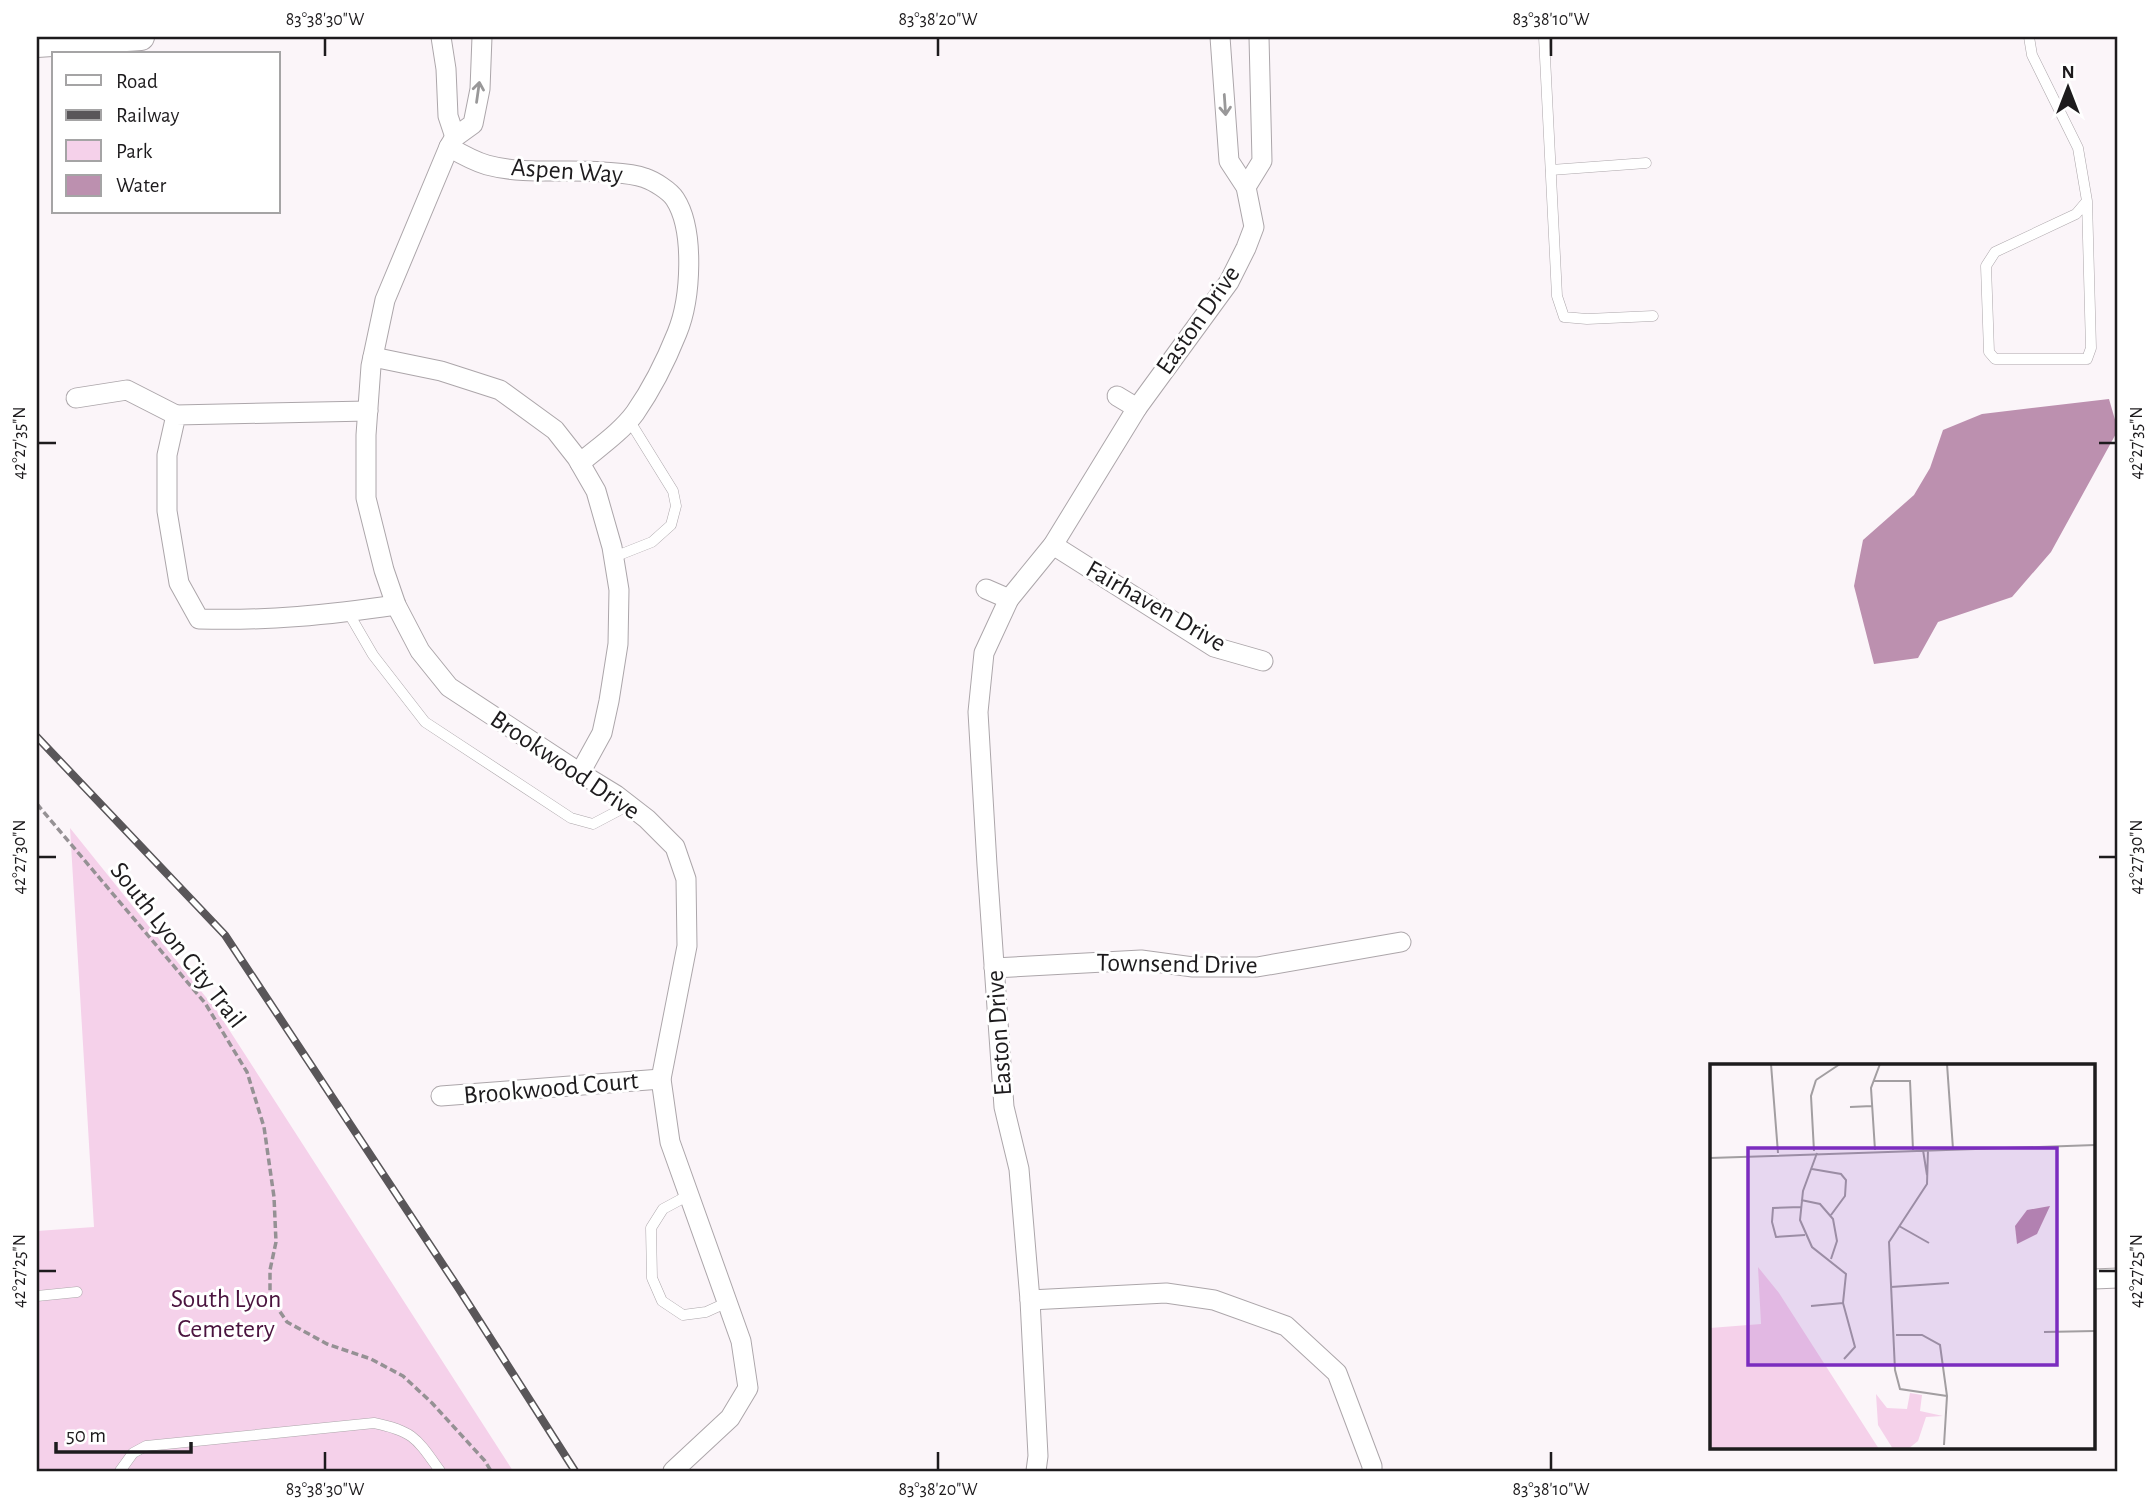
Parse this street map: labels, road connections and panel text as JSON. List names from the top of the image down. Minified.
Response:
{"streets":{"street":["Aspen Way","Easton Drive","Fairhaven Drive","Brookwood Drive","Townsend Drive","Brookwood Court"],"path":["South Lyon City Trail"]},"crossings":[["Aspen Way","Brookwood Drive"],["Easton Drive","Fairhaven Drive"],["Easton Drive","Townsend Drive"],["Brookwood Drive","Brookwood Court"]],"parks":["South Lyon Cemetery"],"legend":["Road","Railway","Park","Water"],"scale_bar":"50 m","north":"top","coordinates":["83°38'30\"W","83°38'20\"W","83°38'10\"W","42°27'35\"N","42°27'30\"N","42°27'25\"N"]}
